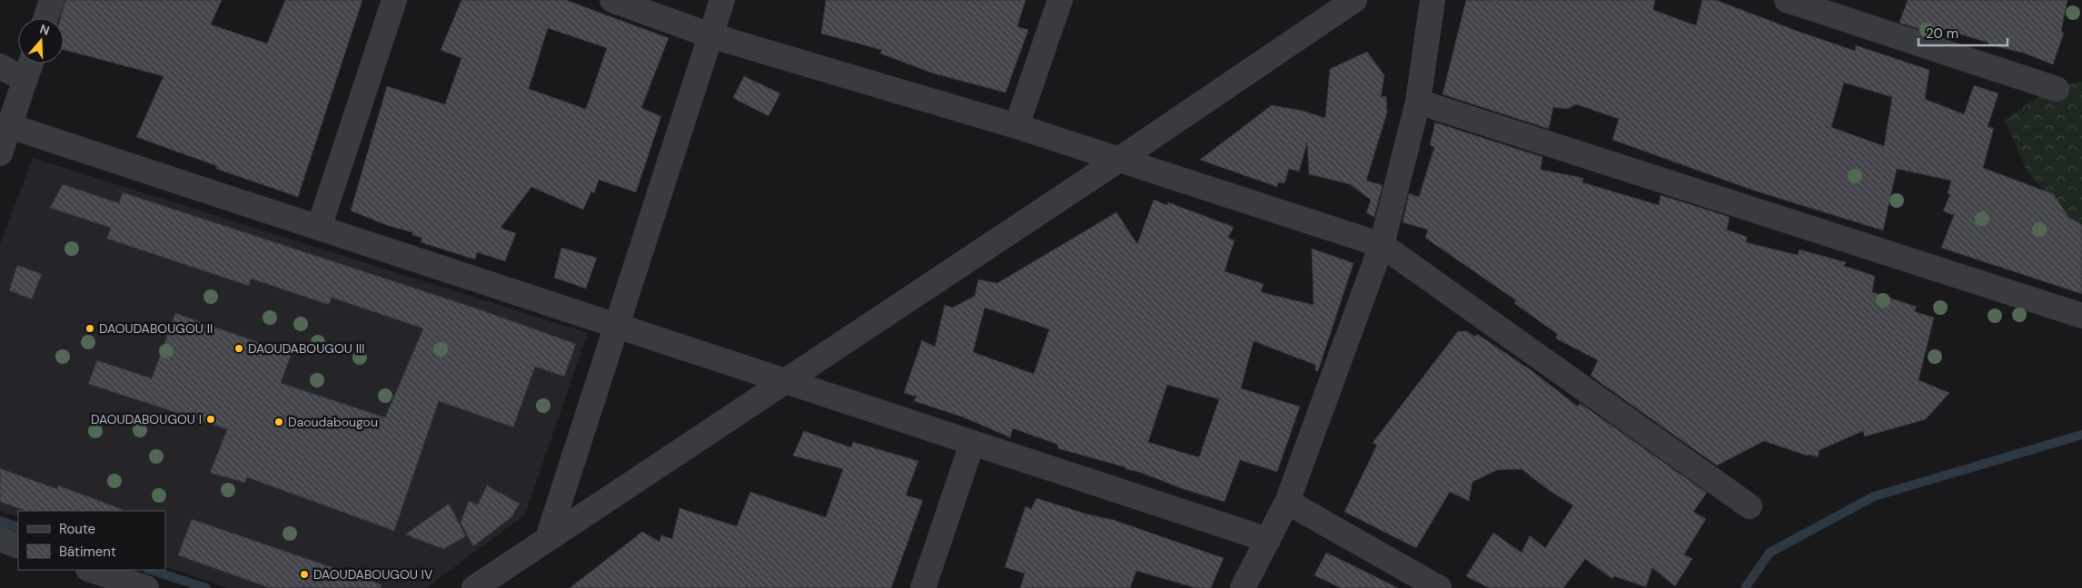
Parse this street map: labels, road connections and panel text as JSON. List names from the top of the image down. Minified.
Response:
{"places":["DAOUDABOUGOU II","DAOUDABOUGOU III","DAOUDABOUGOU I","Daoudabougou","DAOUDABOUGOU IV"],"legend":["Route","Bâtiment"],"scale_bar":"20 m","north":"top"}
